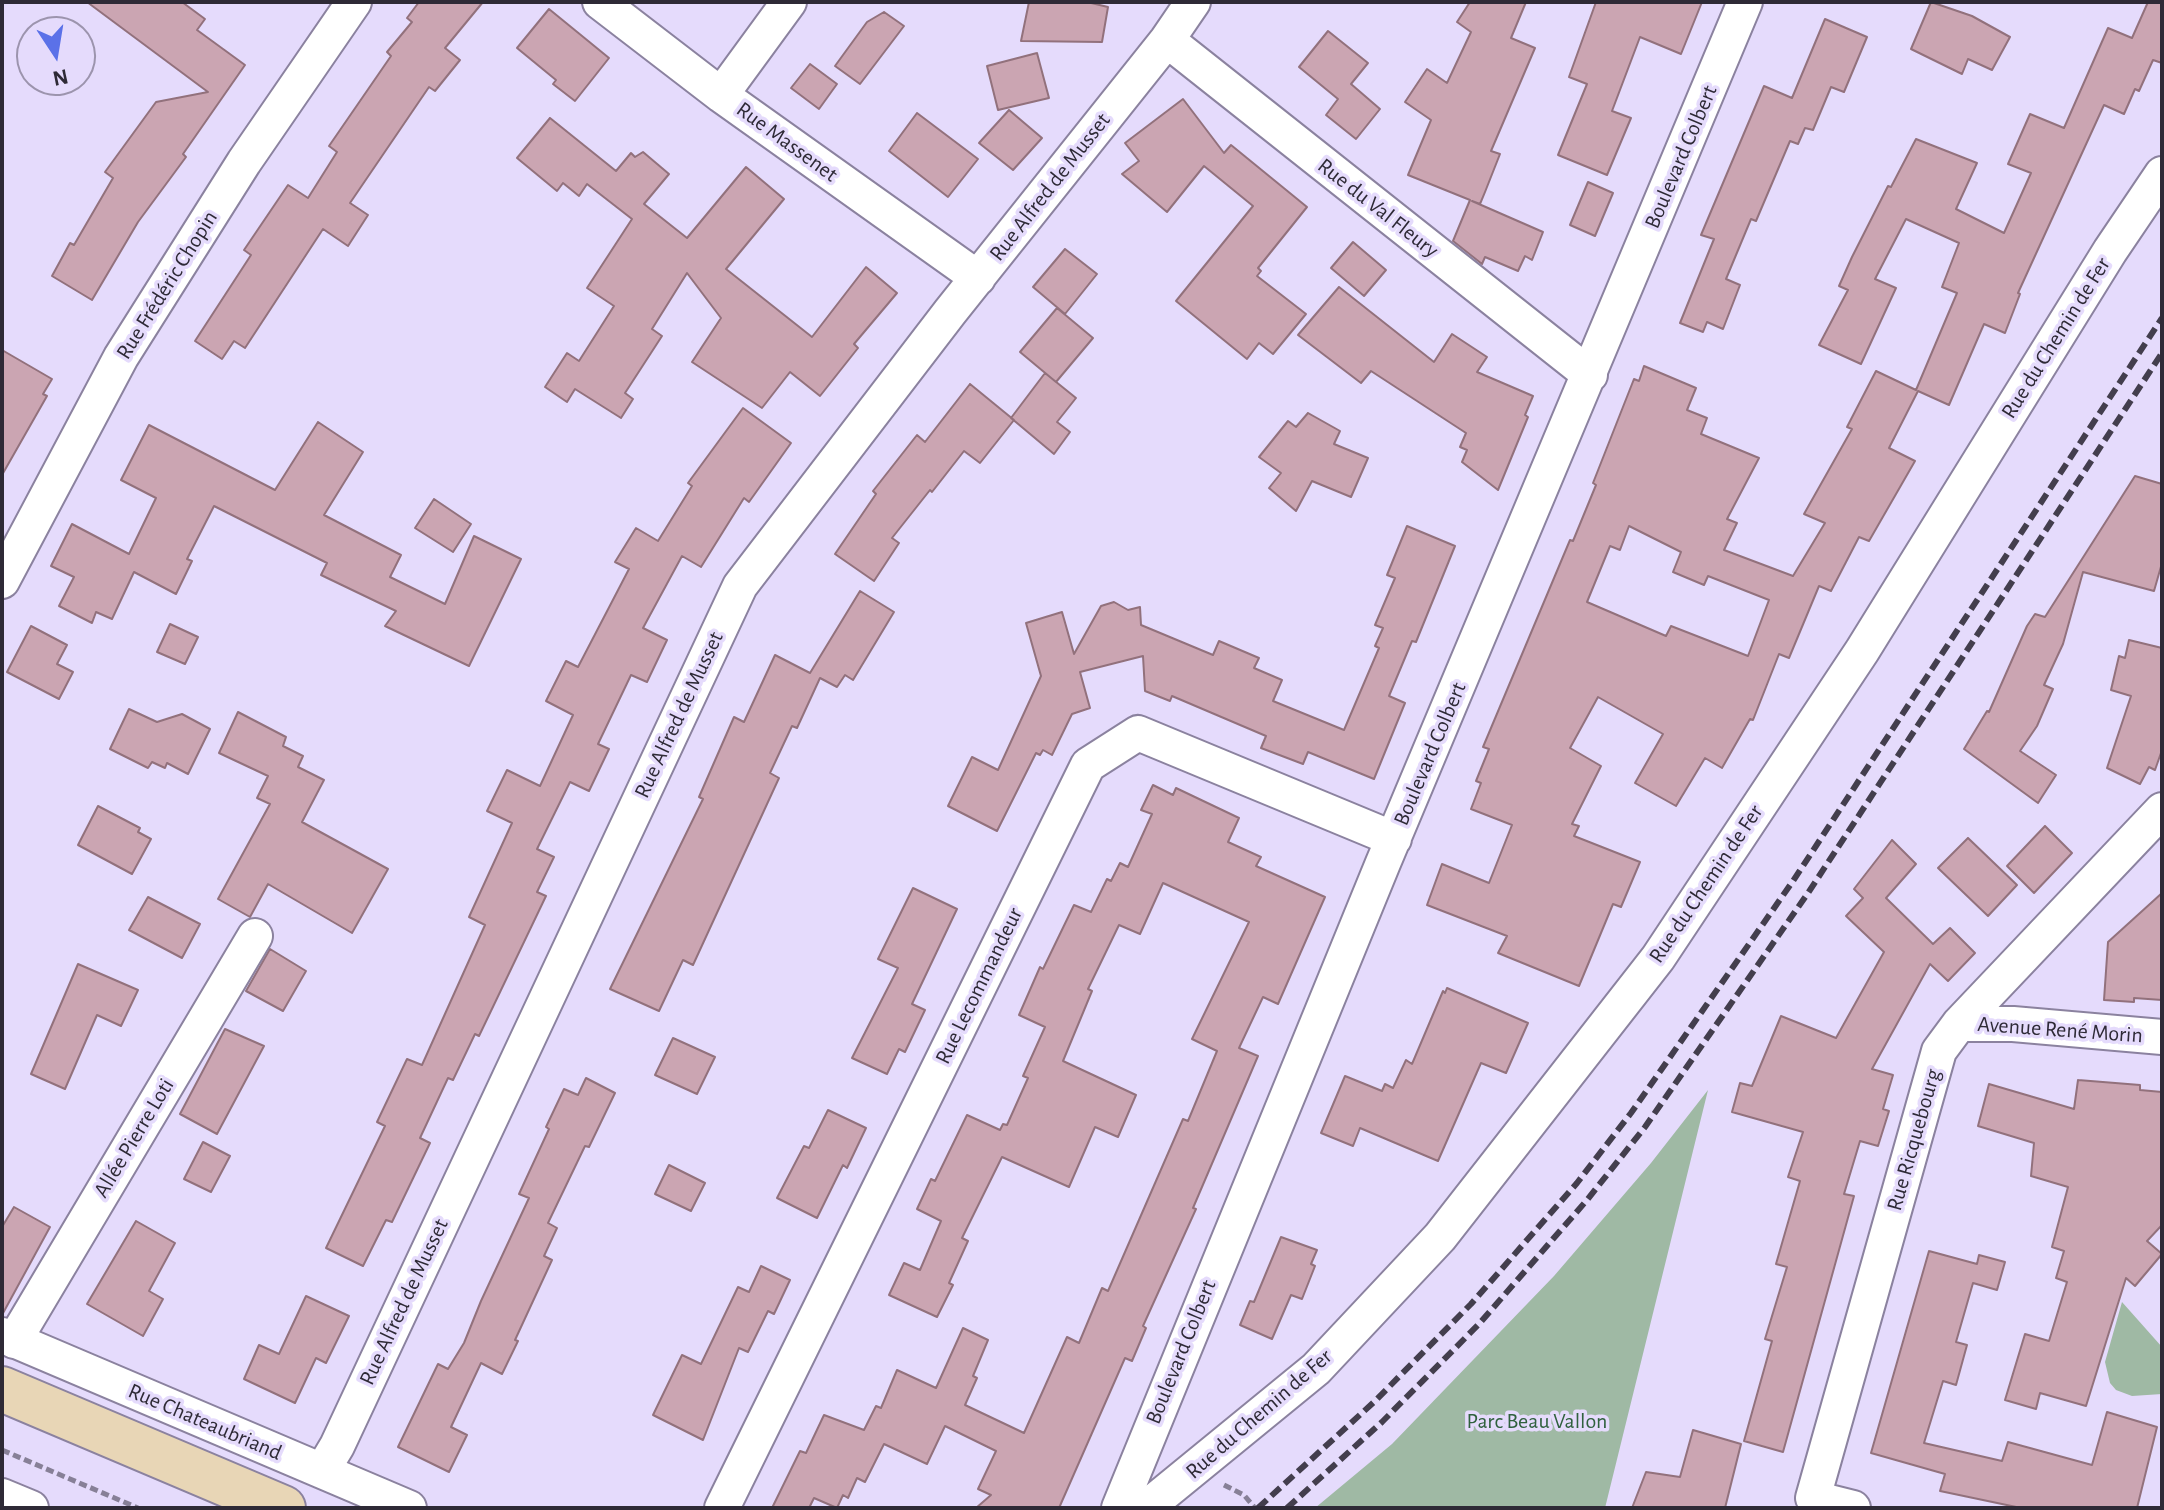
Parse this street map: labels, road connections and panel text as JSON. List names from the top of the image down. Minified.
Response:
{"streets":{"street":["Rue Massenet","Boulevard Colbert","Rue Alfred de Musset","Rue du Val Fleury","Rue Frédéric Chopin","Rue du Chemin de Fer","Rue Lecommandeur","Avenue René Morin","Allée Pierre Loti","Rue Ricquebourg","Rue Chateaubriand"]},"crossings":[["Rue Massenet","Rue Alfred de Musset"],["Boulevard Colbert","Rue du Val Fleury"],["Boulevard Colbert","Rue Lecommandeur"],["Rue Alfred de Musset","Rue du Val Fleury"],["Rue Alfred de Musset","Rue Chateaubriand"],["Avenue René Morin","Rue Ricquebourg"],["Allée Pierre Loti","Rue Chateaubriand"]],"parks":["Parc Beau Vallon"],"north":"bottom"}
